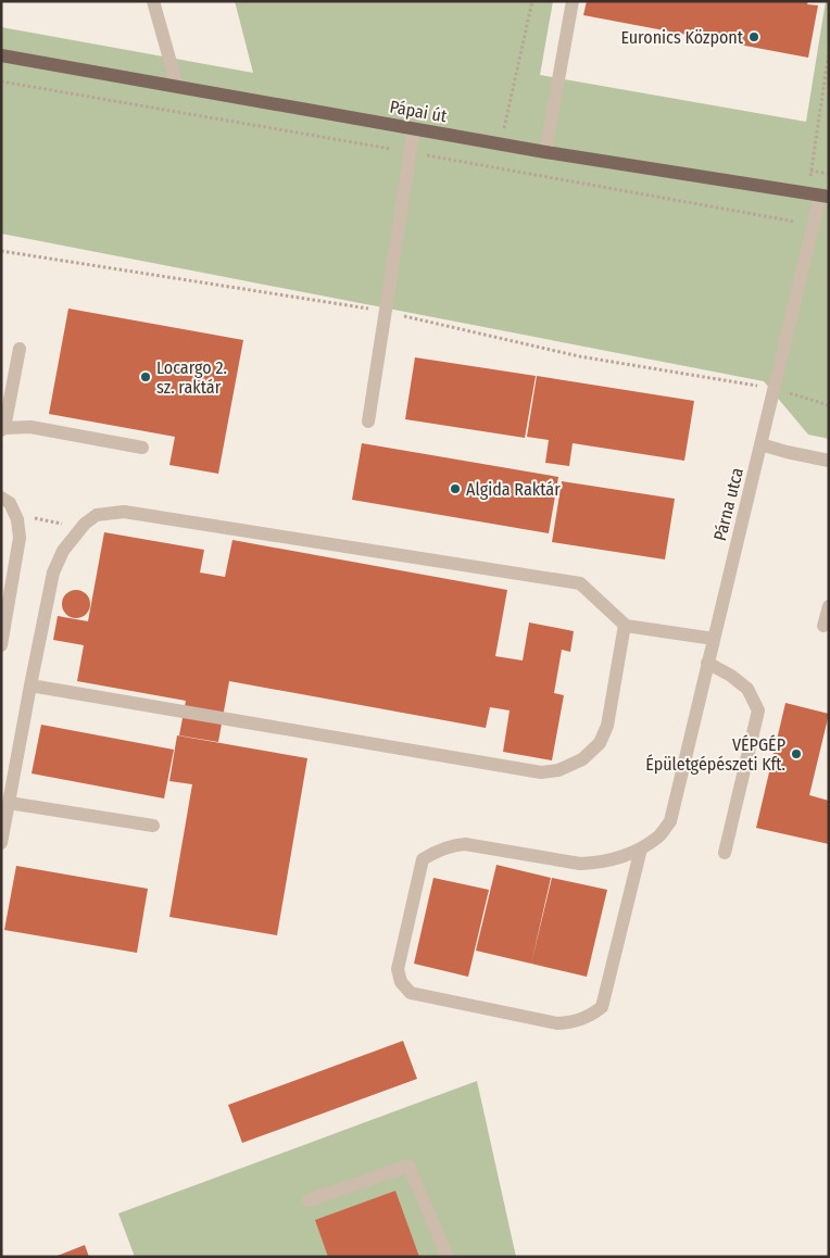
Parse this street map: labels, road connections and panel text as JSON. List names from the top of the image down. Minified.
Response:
{"streets":{"main road":["Pápai út"],"street":["Párna utca"]},"crossings":[["Pápai út","Párna utca"]],"places":["Euronics Központ","Locargo 2. sz. raktár","Algida Raktár","VÉPGÉP Épületgépészeti Kft."]}
